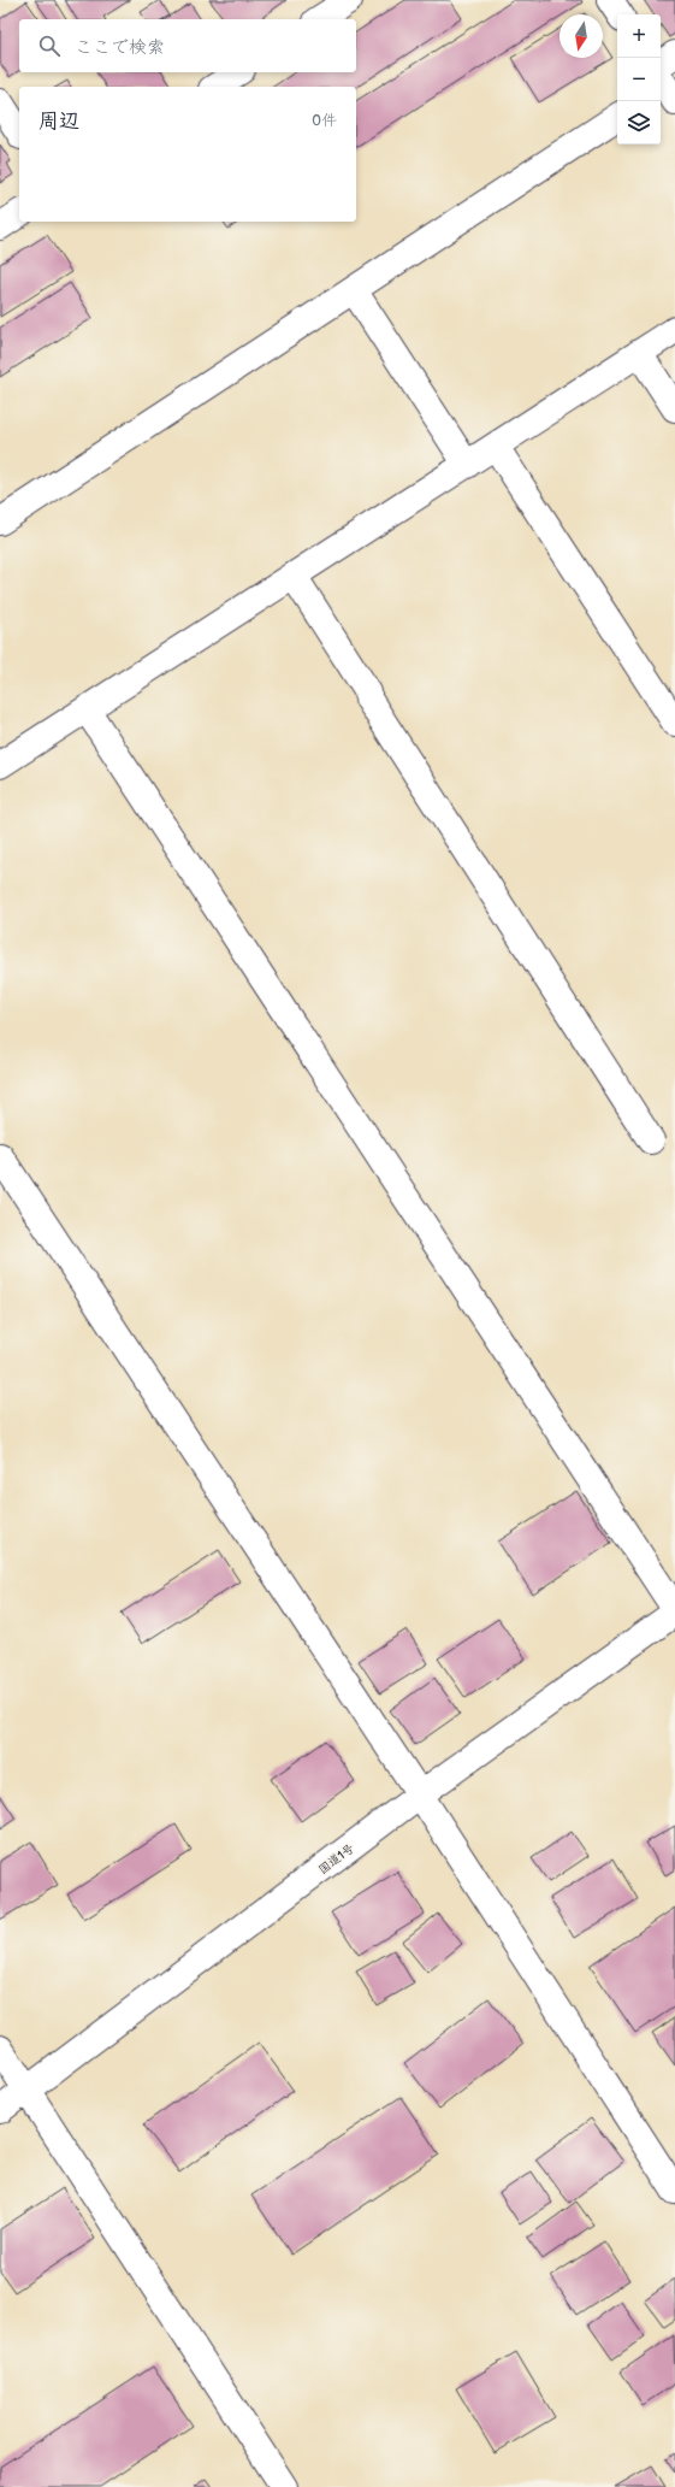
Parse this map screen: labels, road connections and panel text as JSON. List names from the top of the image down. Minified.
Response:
{"streets":{"main road":["国道1号"]},"north":"bottom","page":{"map_buttons":["+","−"],"search":"ここで検索","heading":["周辺","0件"]}}
